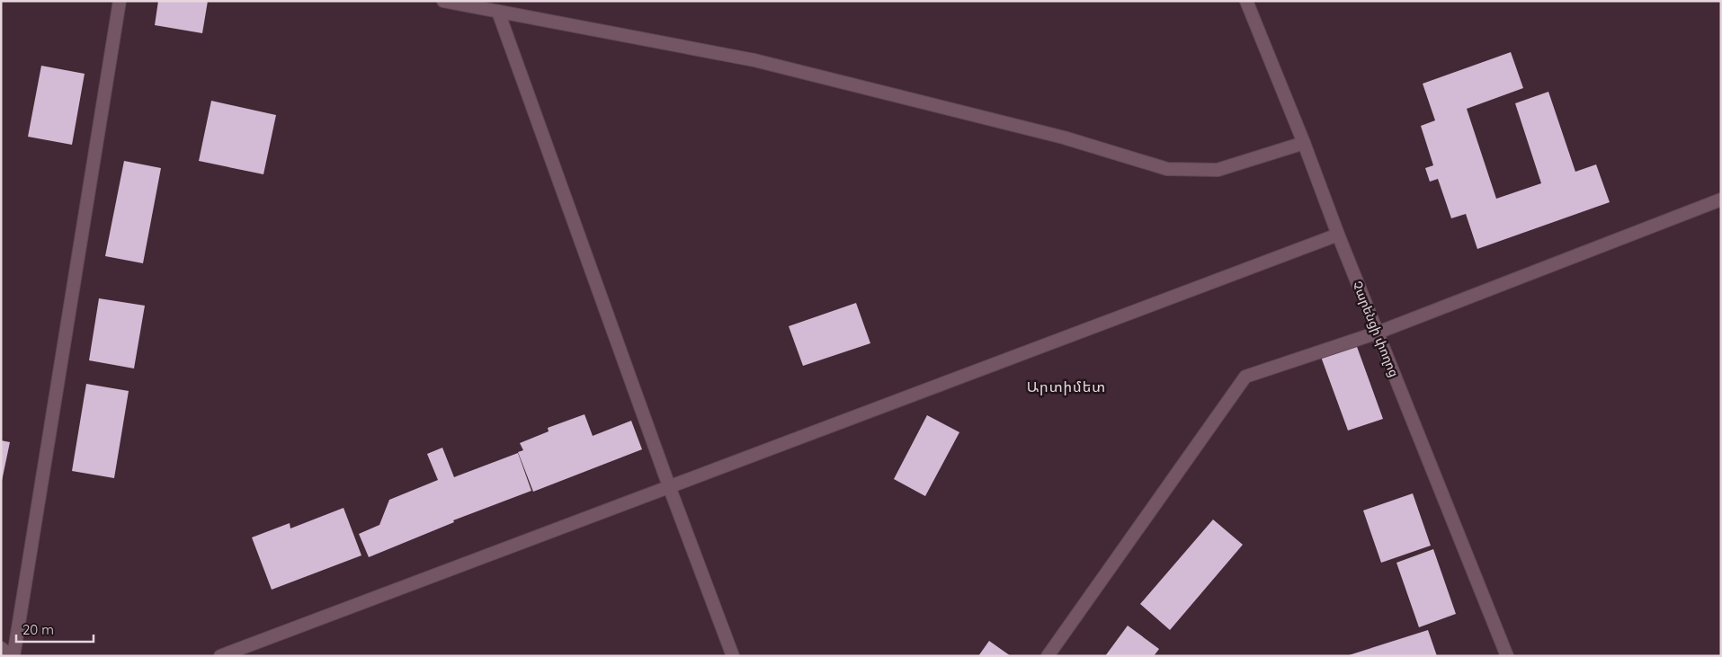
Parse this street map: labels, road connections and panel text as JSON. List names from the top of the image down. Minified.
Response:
{"streets":{"street":["Չարենցի փողոց"]},"districts":["Արտիմետ"],"scale_bar":"20 m"}
